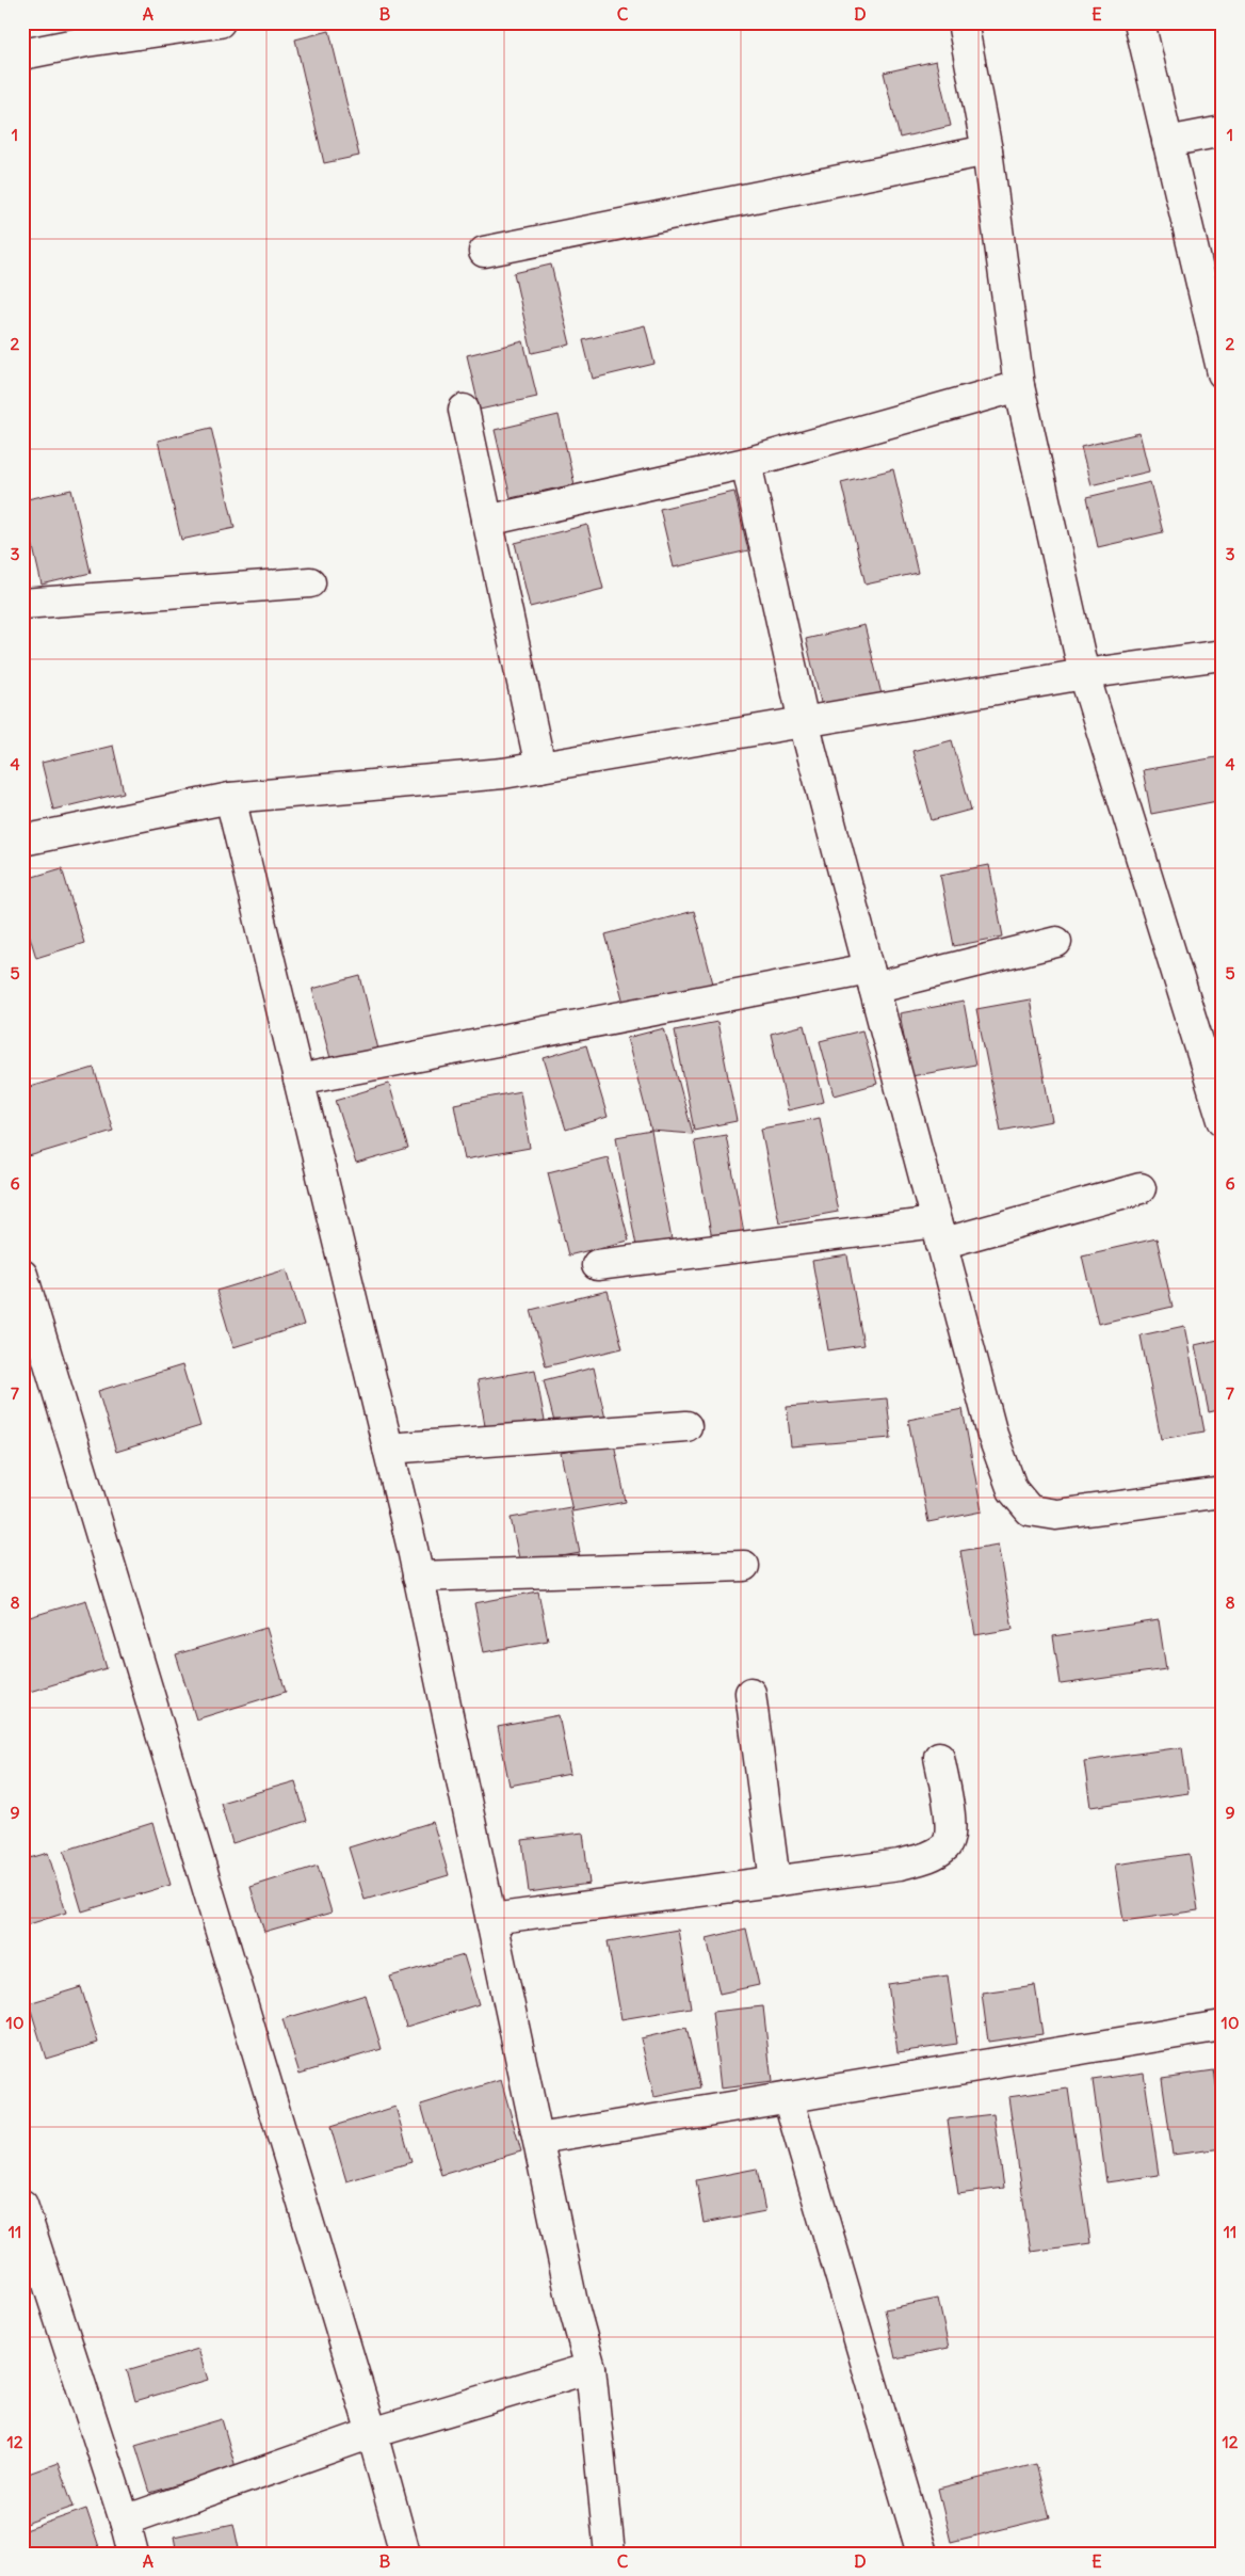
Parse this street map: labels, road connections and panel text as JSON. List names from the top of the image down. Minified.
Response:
{"grid":{"columns":["A","B","C","D","E"],"rows":["1","2","3","4","5","6","7","8","9","10","11","12"]}}
